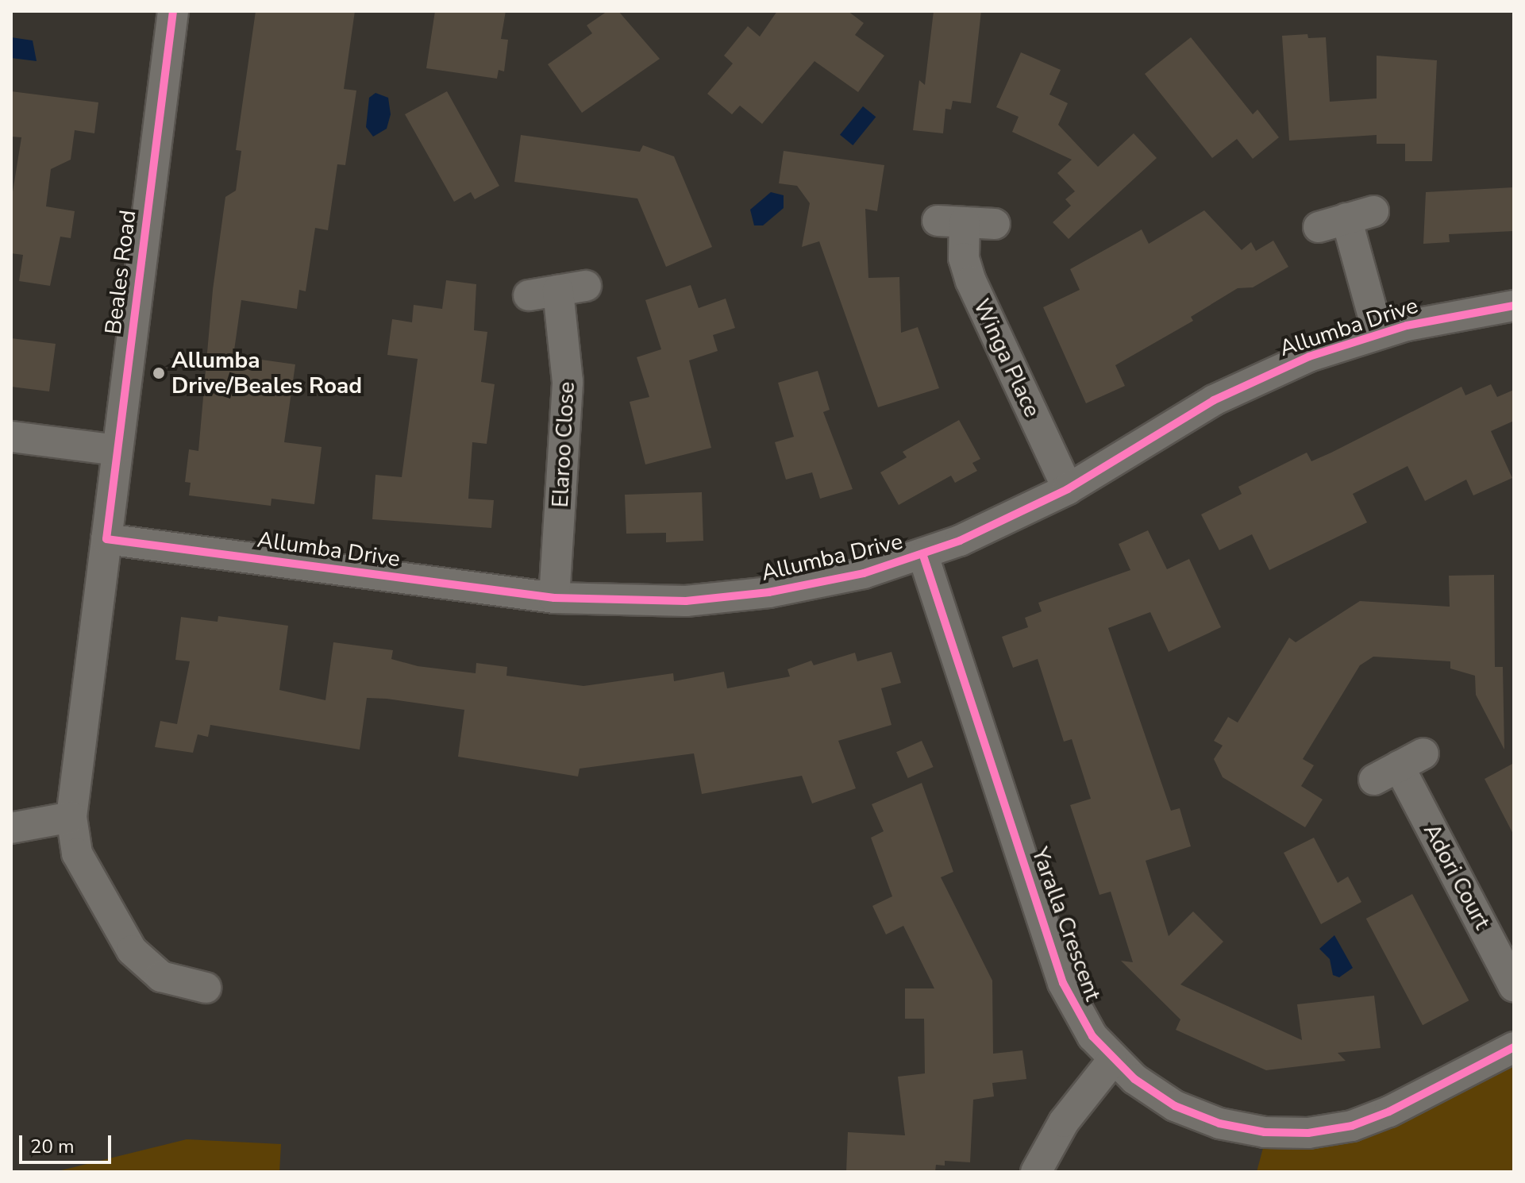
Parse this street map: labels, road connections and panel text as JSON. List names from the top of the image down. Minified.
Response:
{"streets":{"street":["Beales Road","Allumba Drive","Winga Place","Elaroo Close","Adori Court","Yaralla Crescent"]},"crossings":[["Beales Road","Allumba Drive"],["Allumba Drive","Winga Place"],["Allumba Drive","Elaroo Close"],["Allumba Drive","Yaralla Crescent"]],"places":["Allumba Drive/Beales Road"],"scale_bar":"20 m"}
